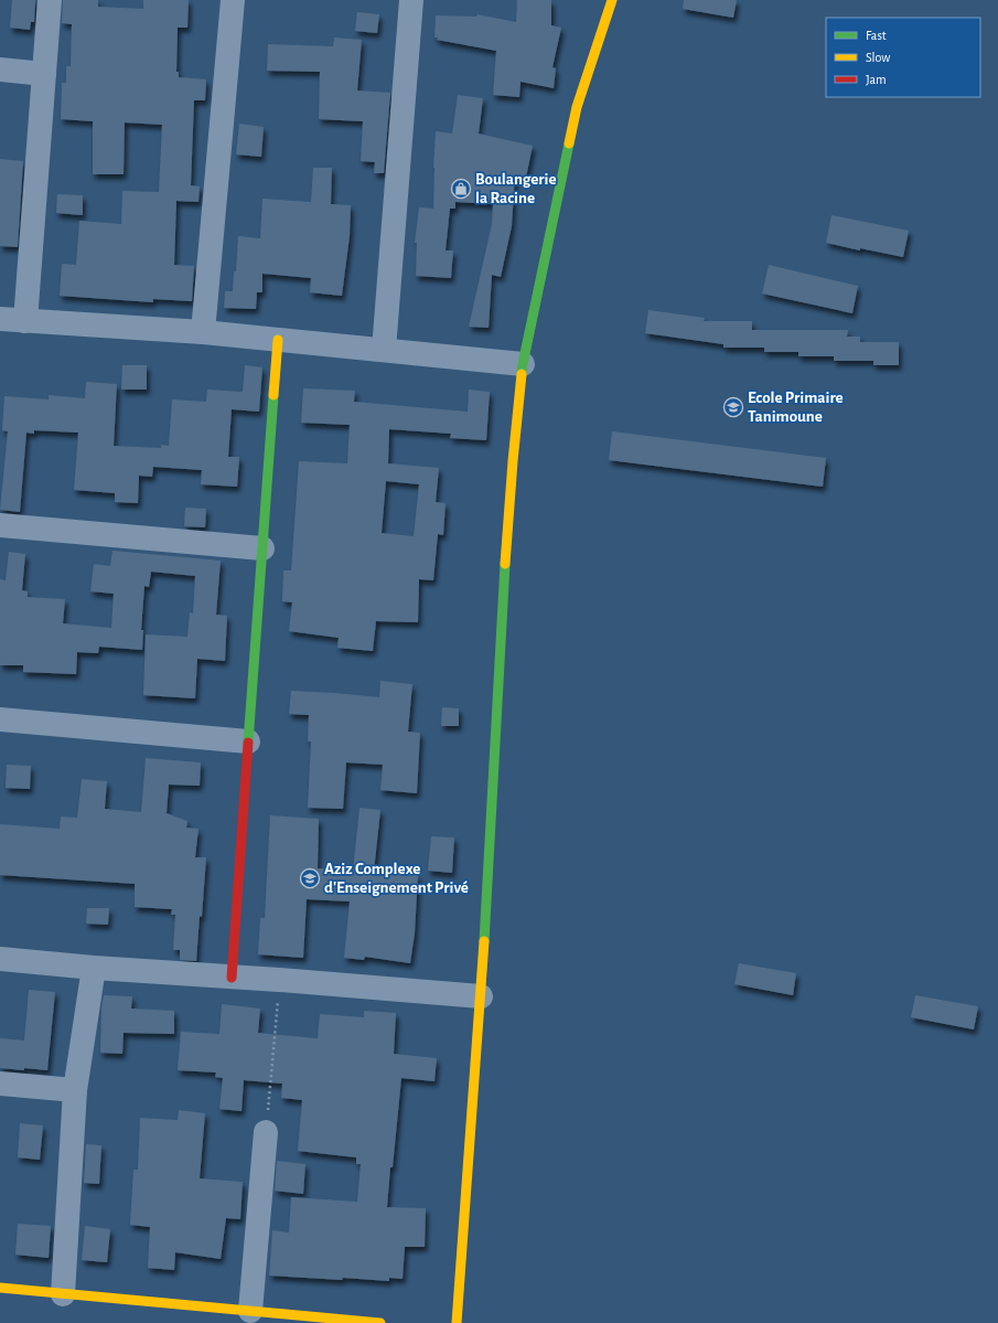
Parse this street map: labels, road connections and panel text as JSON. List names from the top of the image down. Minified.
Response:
{"places":{"shop":["Boulangerie la Racine"],"school or university":["Ecole Primaire Tanimoune","Aziz Complexe d'Enseignement Privé"]},"legend":["Fast","Slow","Jam"]}
